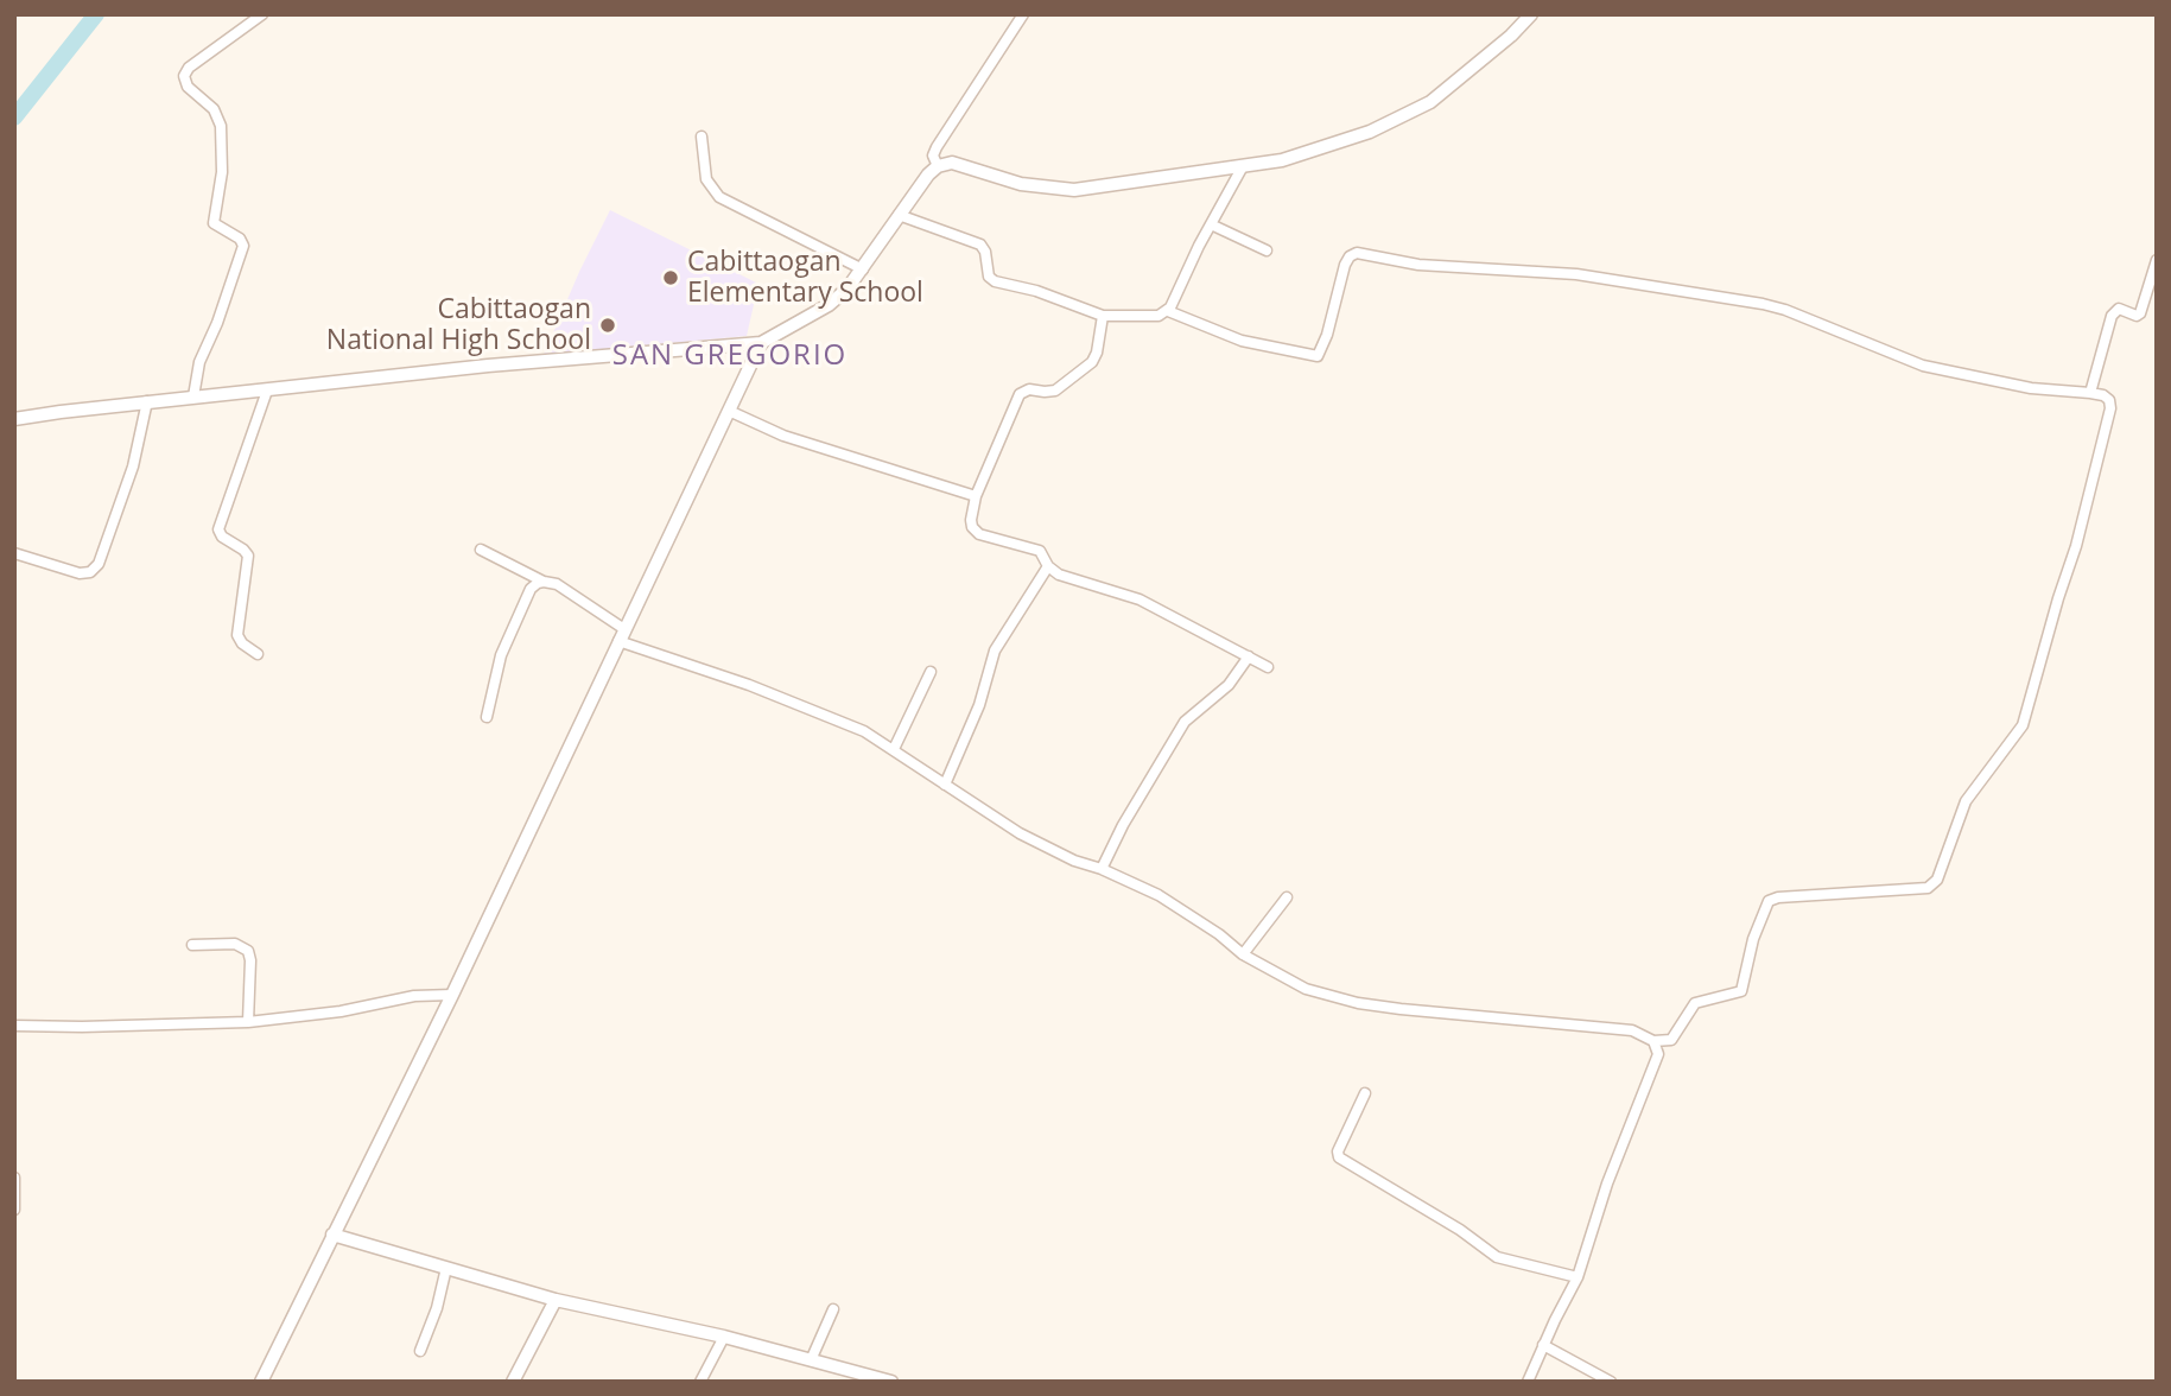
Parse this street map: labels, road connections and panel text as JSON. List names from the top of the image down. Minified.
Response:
{"districts":["SAN GREGORIO"],"places":["Cabittaogan Elementary School","Cabittaogan National High School"]}
